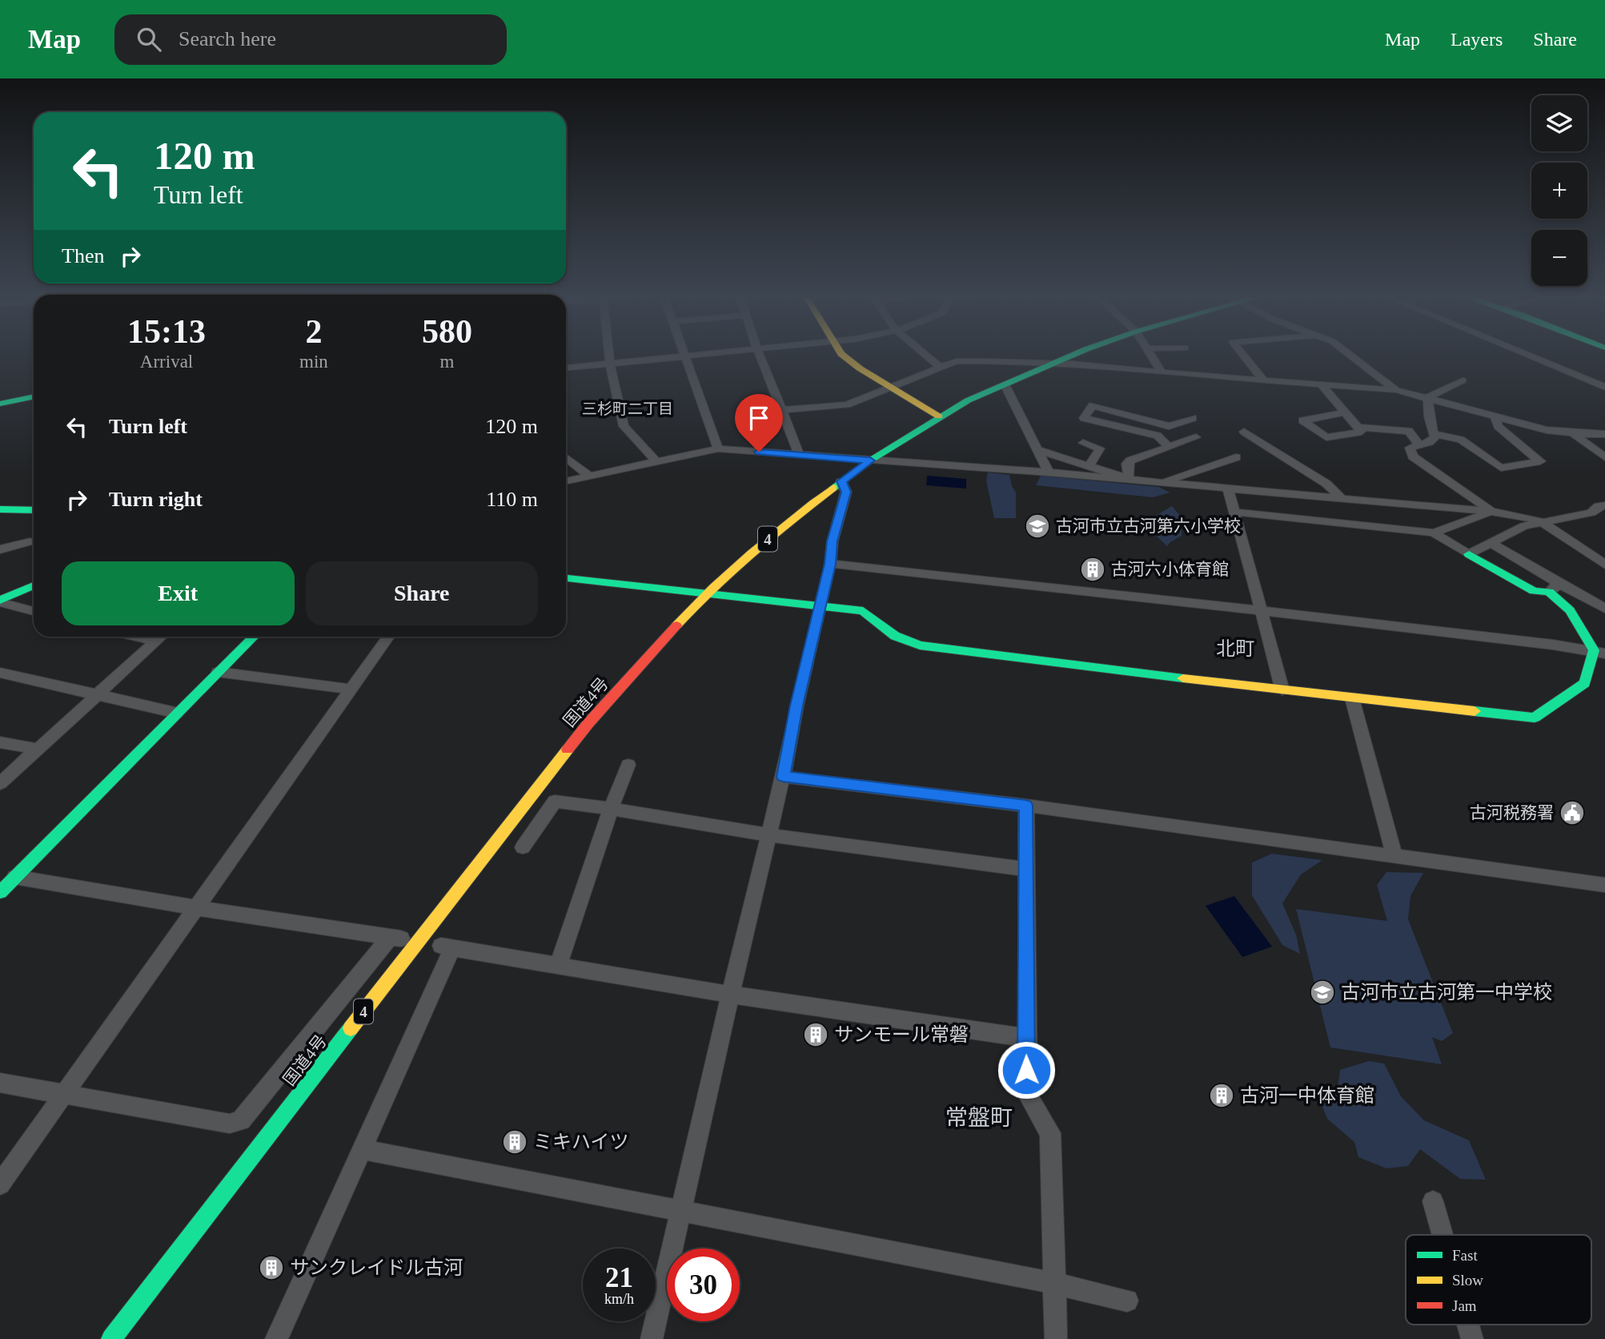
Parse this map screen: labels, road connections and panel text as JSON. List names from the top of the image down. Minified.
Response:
{"streets":{"main road":["4","国道4号"]},"districts":["三杉町二丁目","北町","常盤町"],"places":{"school or university":["古河市立古河第六小学校","古河市立古河第一中学校"],"building":["古河六小体育館","サンモール常磐","古河一中体育館","ミキハイツ","サンクレイドル古河"],"public building":["古河税務署"]},"legend":["Fast","Slow","Jam"],"page":{"header":"Map","search":"Search here","nav":["Map","Layers","Share"],"map_buttons":["+","−"],"turn":["120 m","Turn left"],"then":"Then","eta":["15:13","Arrival","2","min","580","m"],"list":[{"name":"Turn left","value":"120 m"},{"name":"Turn right","value":"110 m"}],"buttons":["Exit","Share"],"speed":"21 km/h","limit":"30"}}
